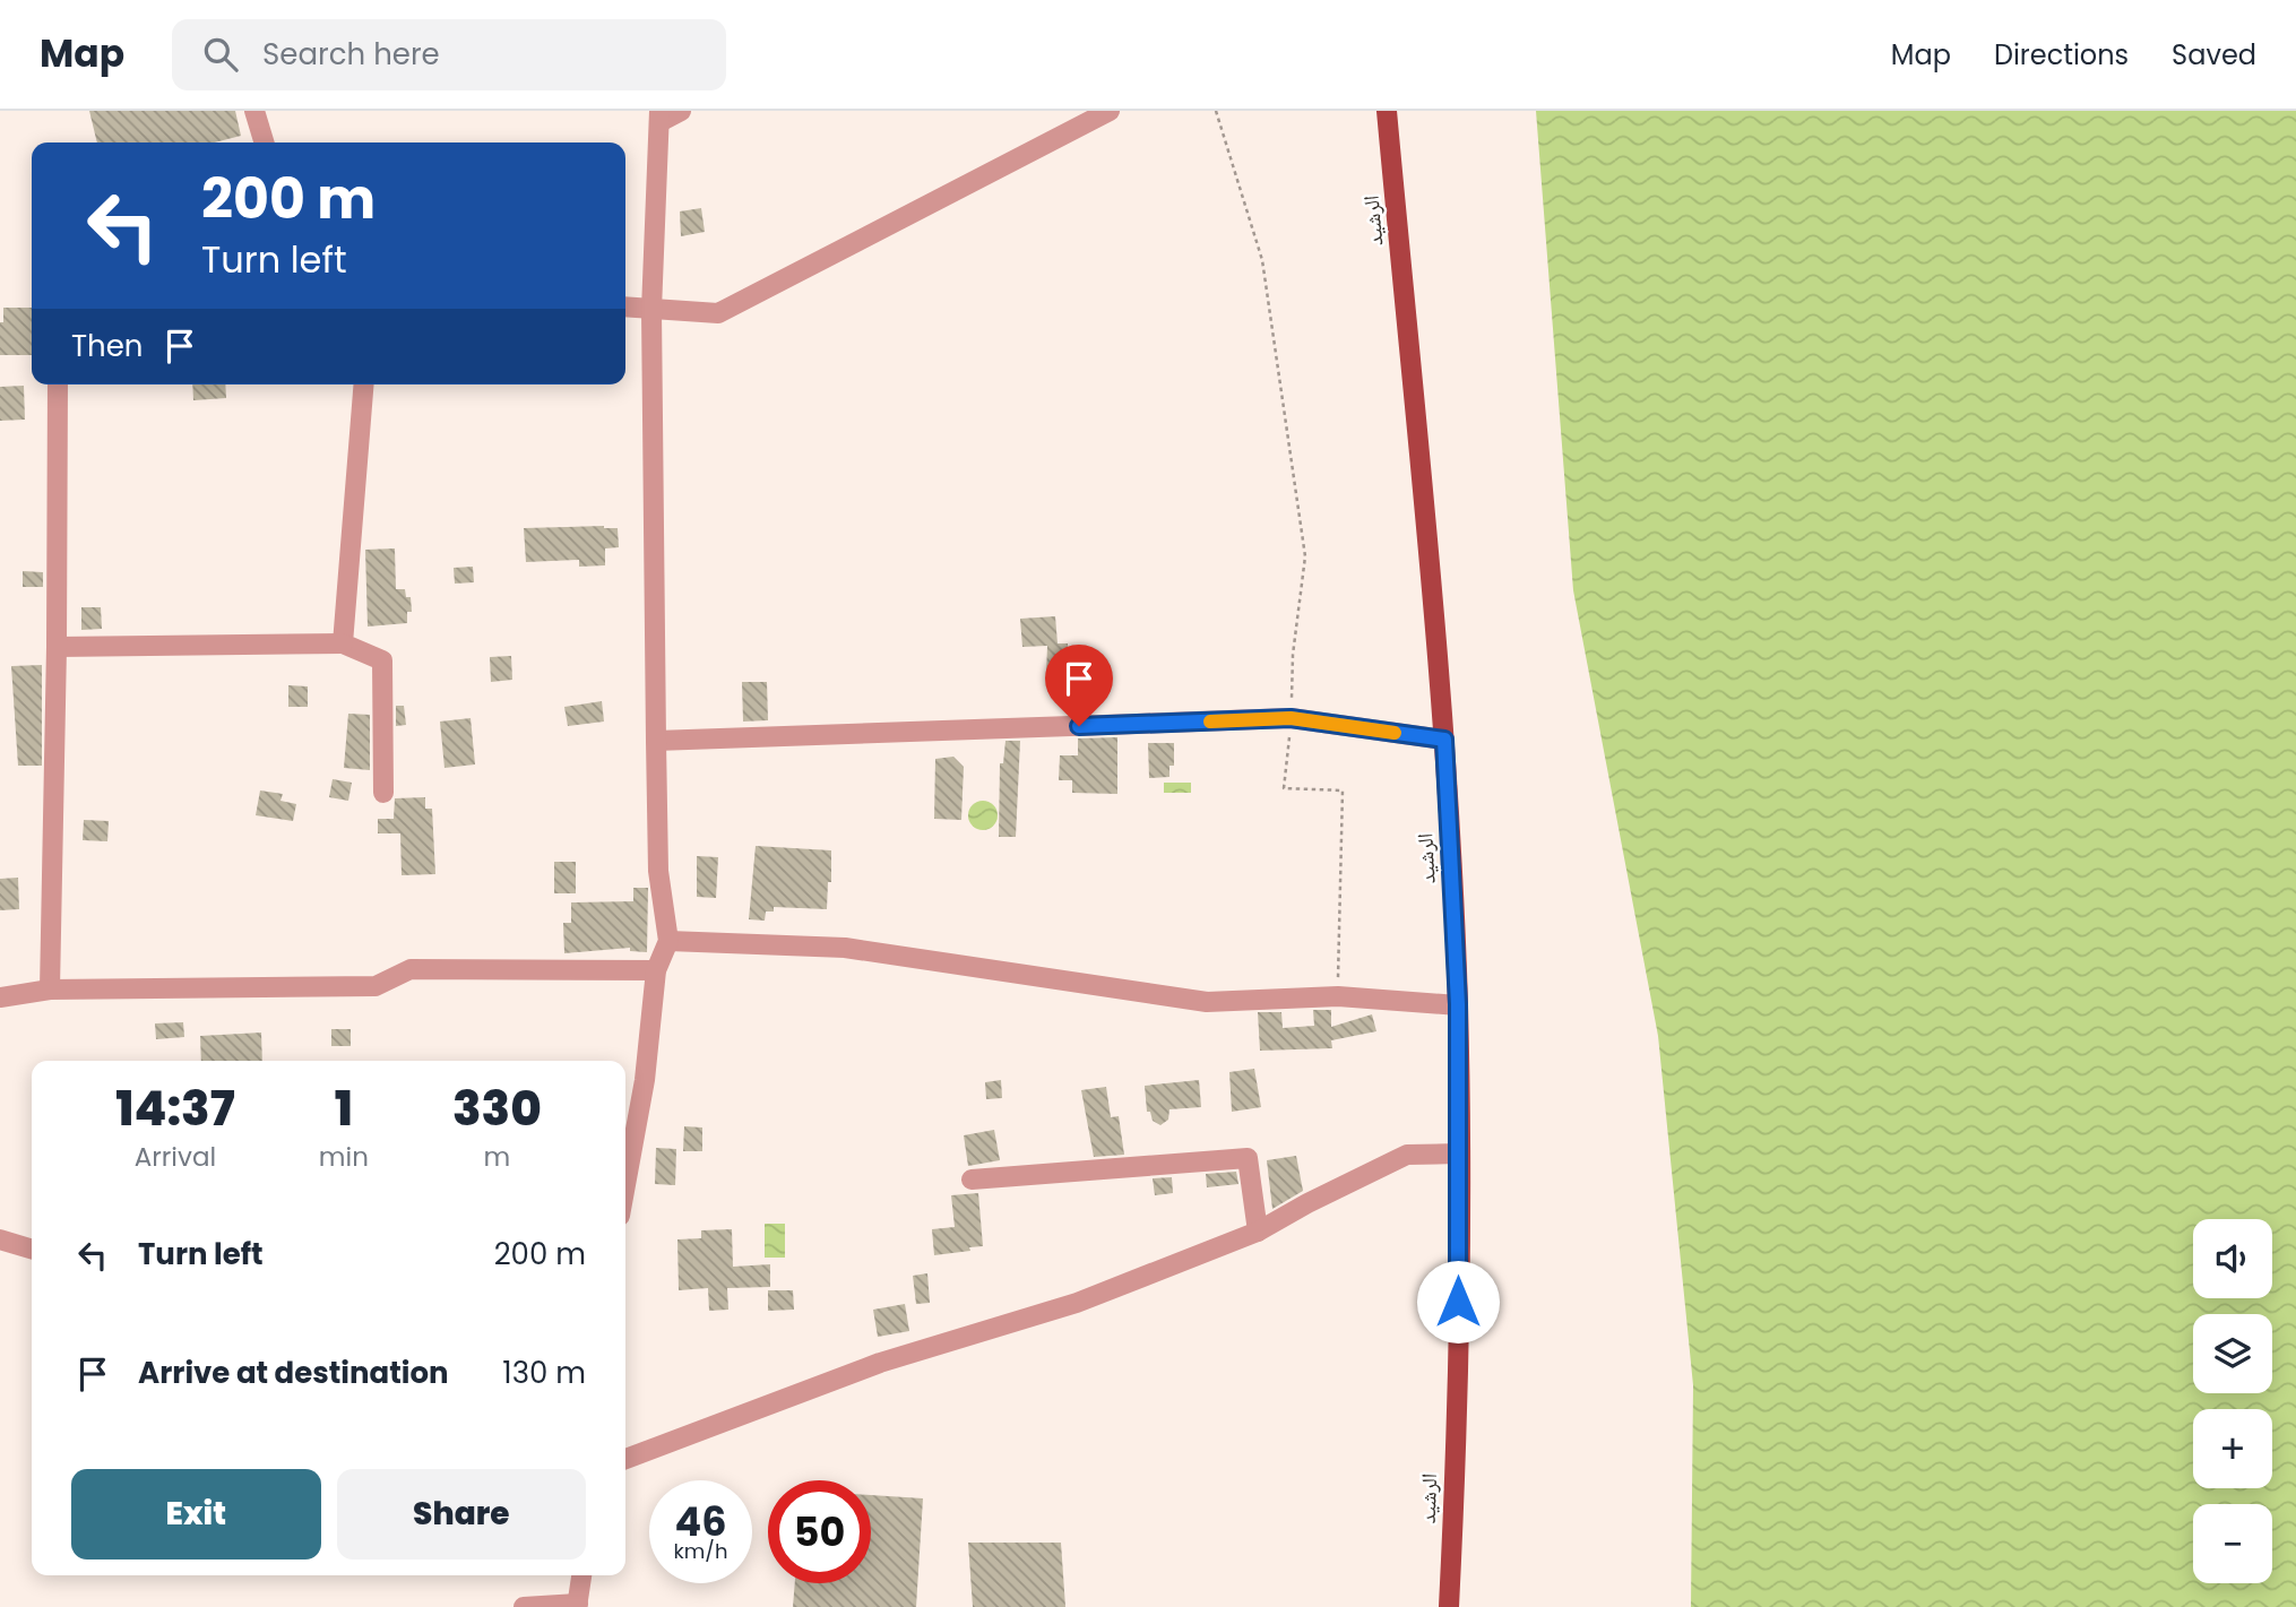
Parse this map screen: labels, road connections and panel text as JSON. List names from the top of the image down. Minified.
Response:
{"streets":{"main road":["الرشيد"]},"page":{"header":"Map","search":"Search here","nav":["Map","Directions","Saved"],"turn":["200 m","Turn left"],"then":"Then","eta":["14:37","Arrival","1","min","330","m"],"list":[{"name":"Turn left","value":"200 m"},{"name":"Arrive at destination","value":"130 m"}],"map_buttons":["+","−"],"buttons":["Exit","Share"],"speed":"46 km/h","limit":"50"}}
